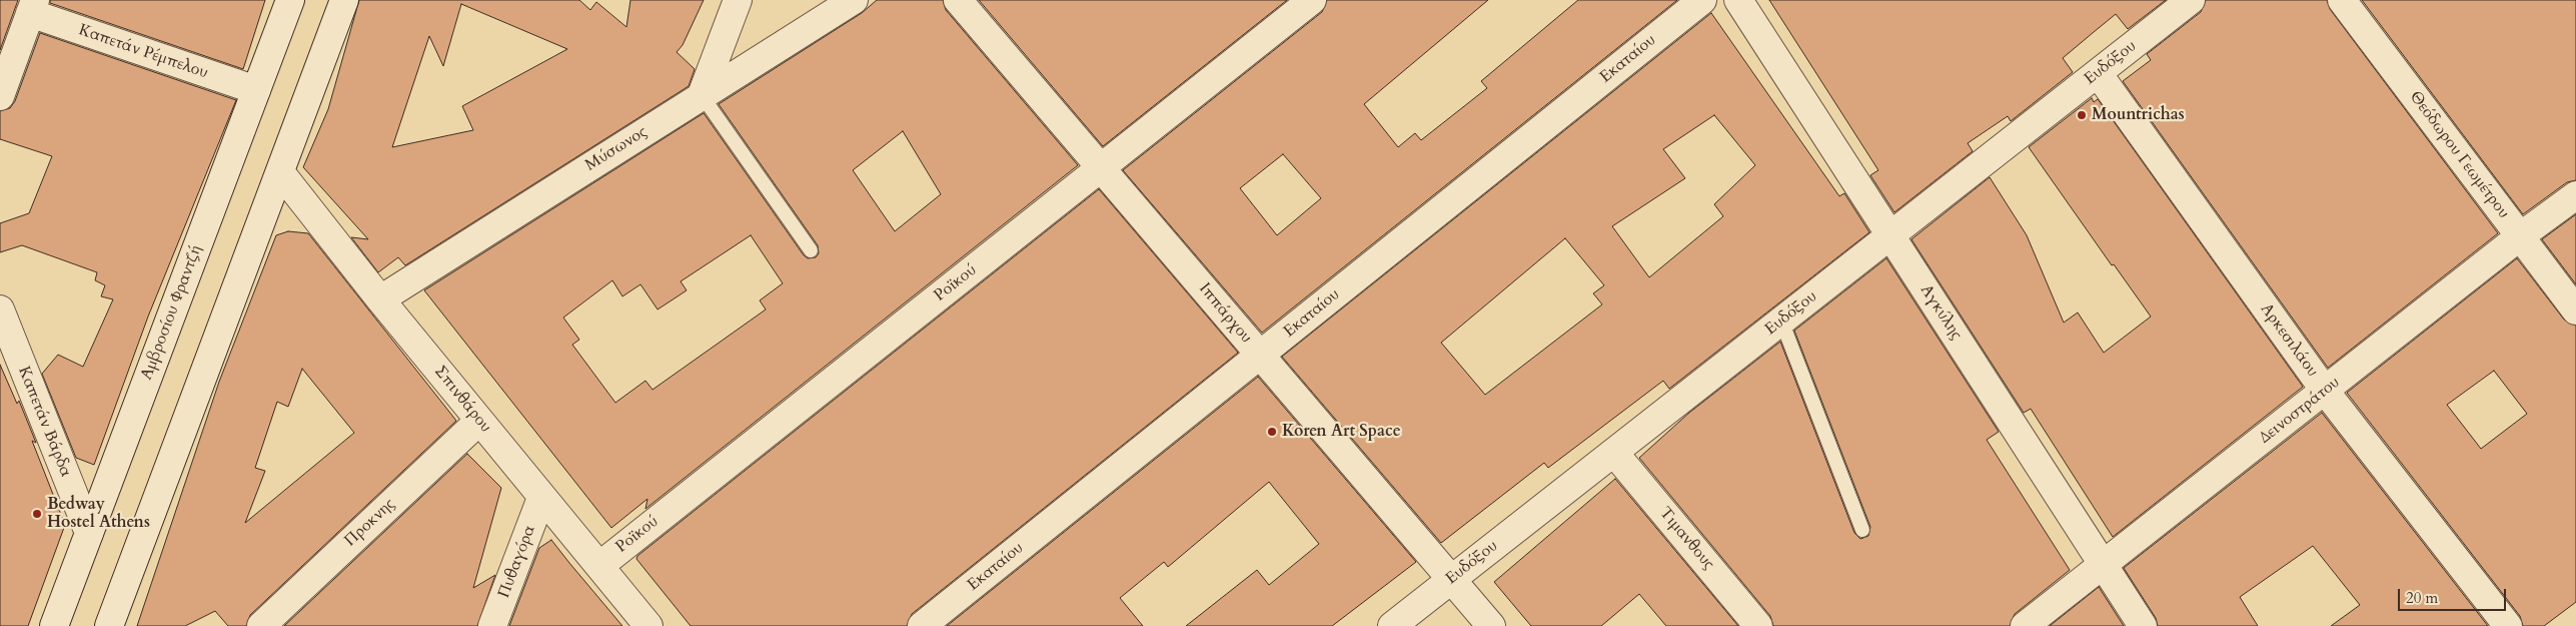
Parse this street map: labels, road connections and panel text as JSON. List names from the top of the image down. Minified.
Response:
{"streets":{"street":["Καπετάν Ρέμπελου","Εκαταίου","Ευδόξου","Μύσωνος","Θεόδωρου Γεωμέτρου","Ροϊκού","Αμβροσίου Φραντζή","Αγκύλης","Ιππάρχου","Αρκεσιλάου","Σπινθάρου","Δεινοστράτου","Καπετάν Βάρδα","Προκνης","Τιμανθους","Πυθαγόρα"]},"crossings":[["Καπετάν Ρέμπελου","Αμβροσίου Φραντζή"],["Εκαταίου","Ιππάρχου"],["Ευδόξου","Αγκύλης"],["Ευδόξου","Ιππάρχου"],["Ευδόξου","Αρκεσιλάου"],["Ευδόξου","Τιμανθους"],["Μύσωνος","Σπινθάρου"],["Θεόδωρου Γεωμέτρου","Δεινοστράτου"],["Ροϊκού","Ιππάρχου"],["Ροϊκού","Σπινθάρου"],["Αμβροσίου Φραντζή","Καπετάν Βάρδα"],["Αγκύλης","Δεινοστράτου"],["Αρκεσιλάου","Δεινοστράτου"],["Σπινθάρου","Προκνης"],["Σπινθάρου","Πυθαγόρα"]],"places":["Mountrichas","Koren Art Space","Bedway Hostel Athens"],"scale_bar":"20 m"}
